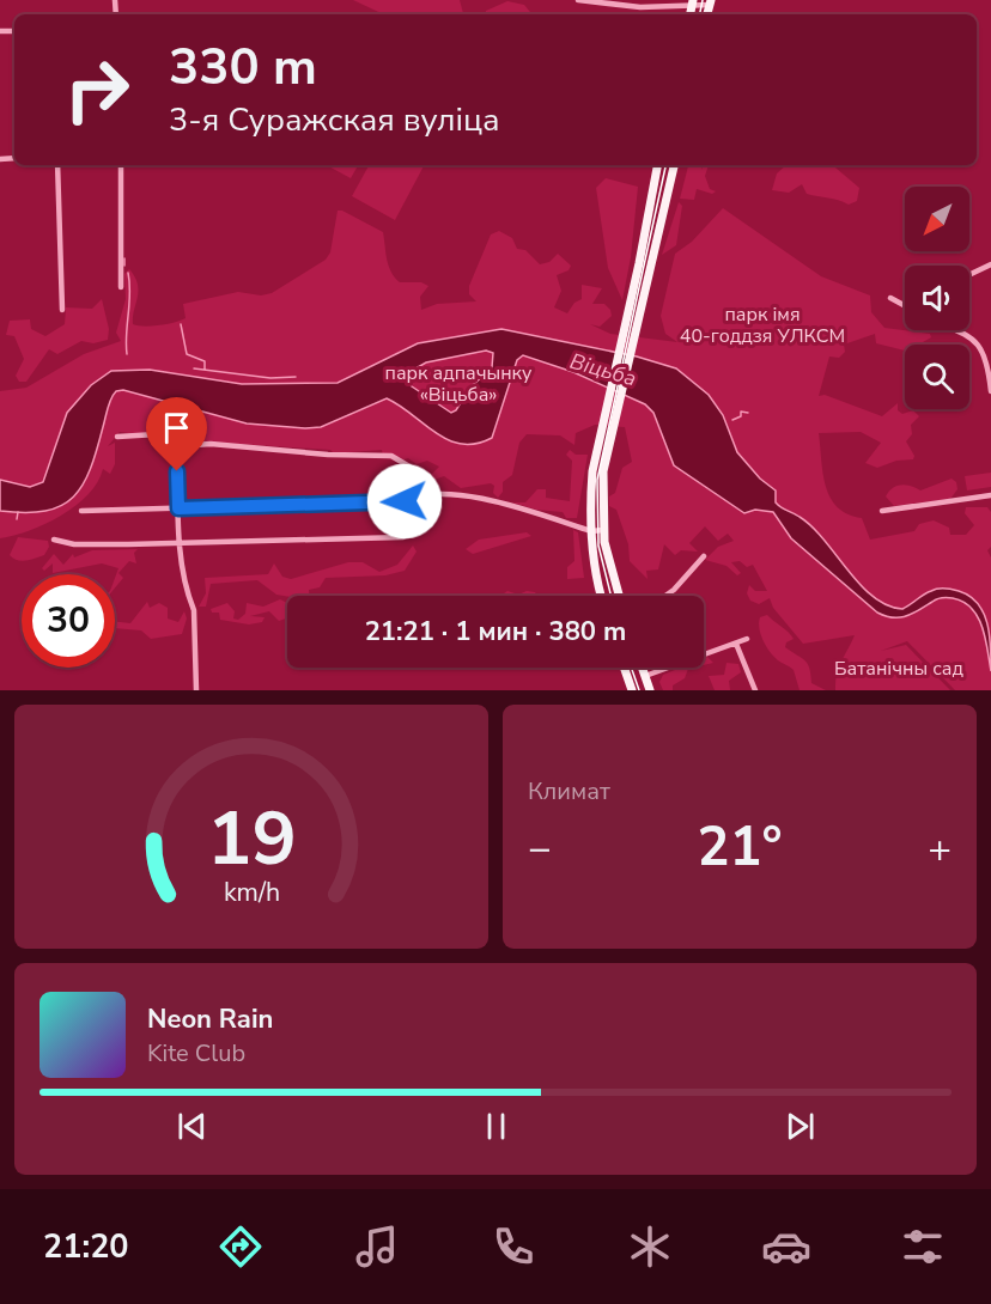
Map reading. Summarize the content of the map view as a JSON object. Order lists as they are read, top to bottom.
{
  "water": ["Віцьба"],
  "parks": ["парк імя 40-годдзя УЛКСМ", "парк адпачынку «Віцьба»", "Батанічны сад"],
  "north": "bottom left",
  "page": {
    "turn": ["330 m", "3-я Суражская вуліца"],
    "limit": "30",
    "trip": "21:21 · 1 мин · 380 m",
    "tile": "Климат",
    "heat": ["−", "21°", "+"],
    "song": ["Neon Rain", "Kite Club"],
    "tabs": "21:20",
    "gauge": ["19", "km/h"]
  }
}
